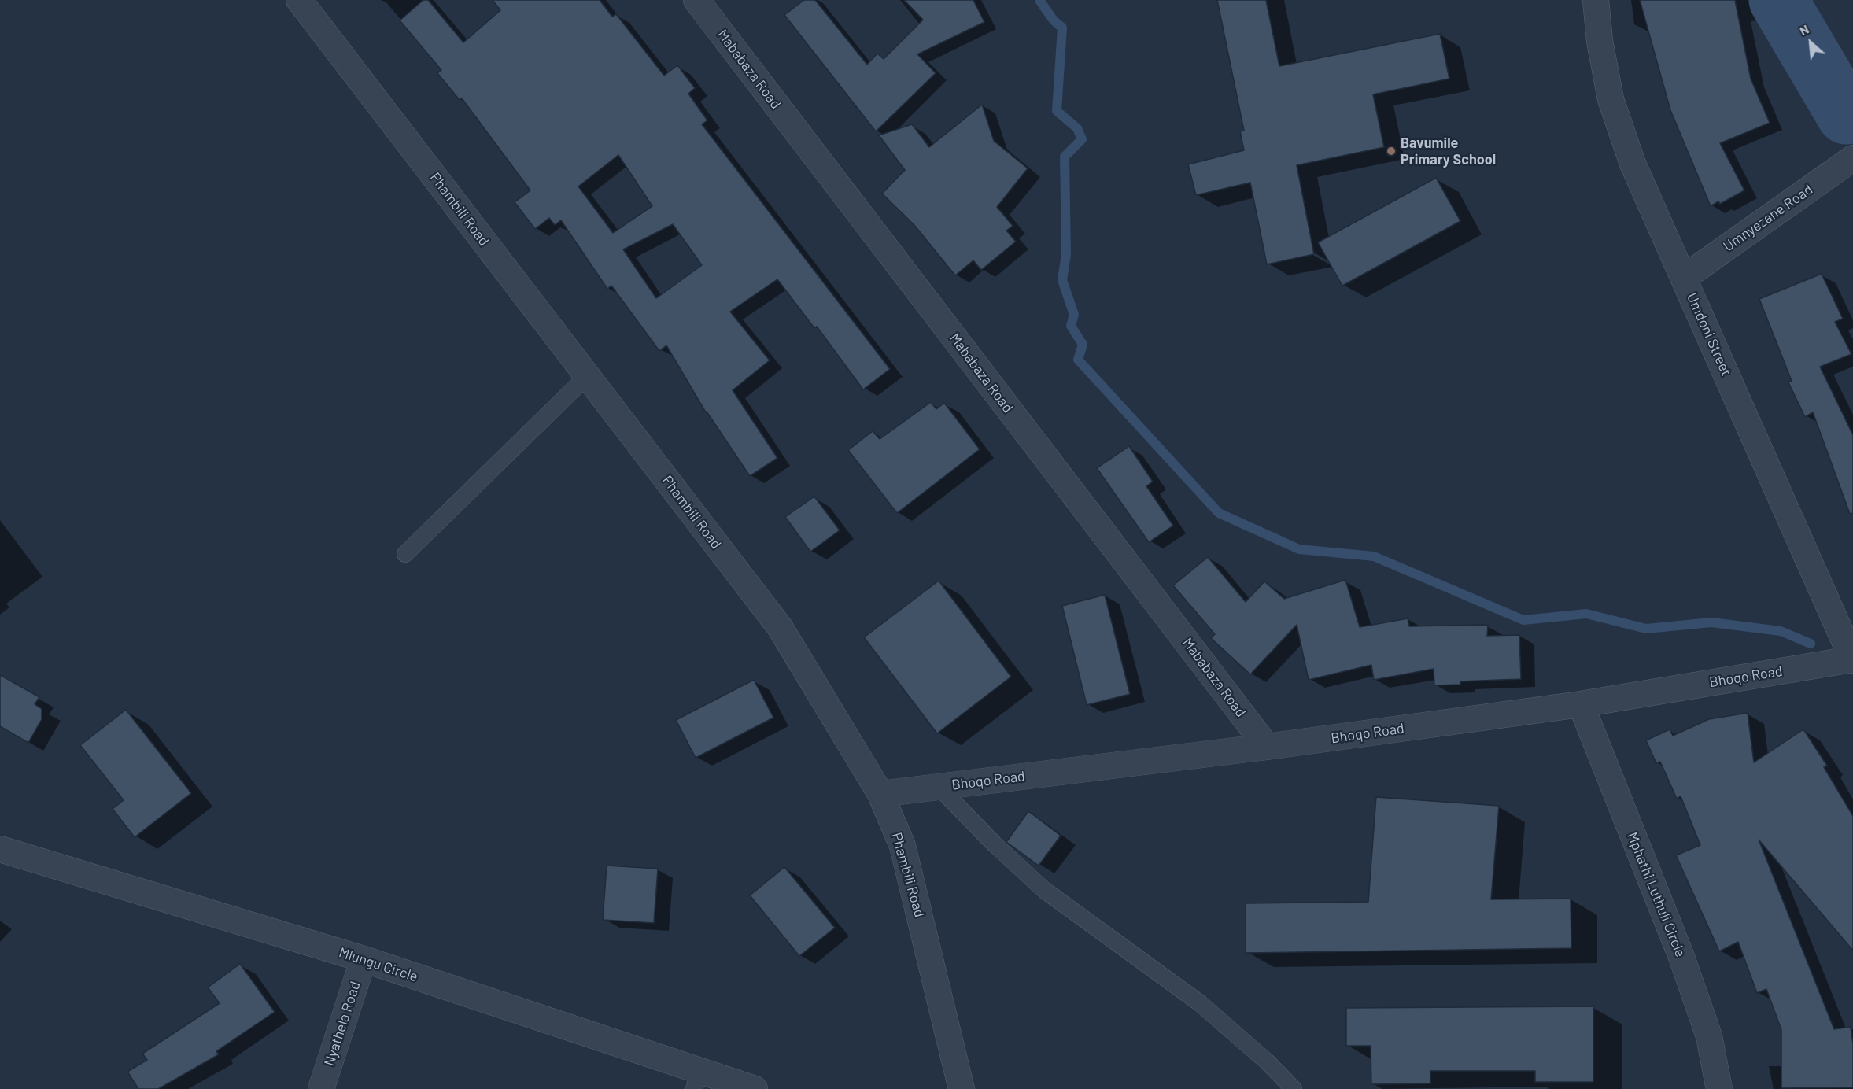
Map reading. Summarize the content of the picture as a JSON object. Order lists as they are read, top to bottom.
{
  "streets": {
    "street": [
      "Mababaza Road",
      "Phambili Road",
      "Umnyezane Road",
      "Umdoni Street",
      "Bhoqo Road",
      "Mphathi Luthuli Circle",
      "Mlungu Circle",
      "Nyathela Road"
    ]
  },
  "crossings": [
    ["Mababaza Road", "Bhoqo Road"],
    ["Phambili Road", "Bhoqo Road"],
    ["Umnyezane Road", "Umdoni Street"],
    ["Umdoni Street", "Bhoqo Road"],
    ["Bhoqo Road", "Mphathi Luthuli Circle"],
    ["Mlungu Circle", "Nyathela Road"]
  ],
  "places": ["Bavumile Primary School"],
  "north": "top left"
}
